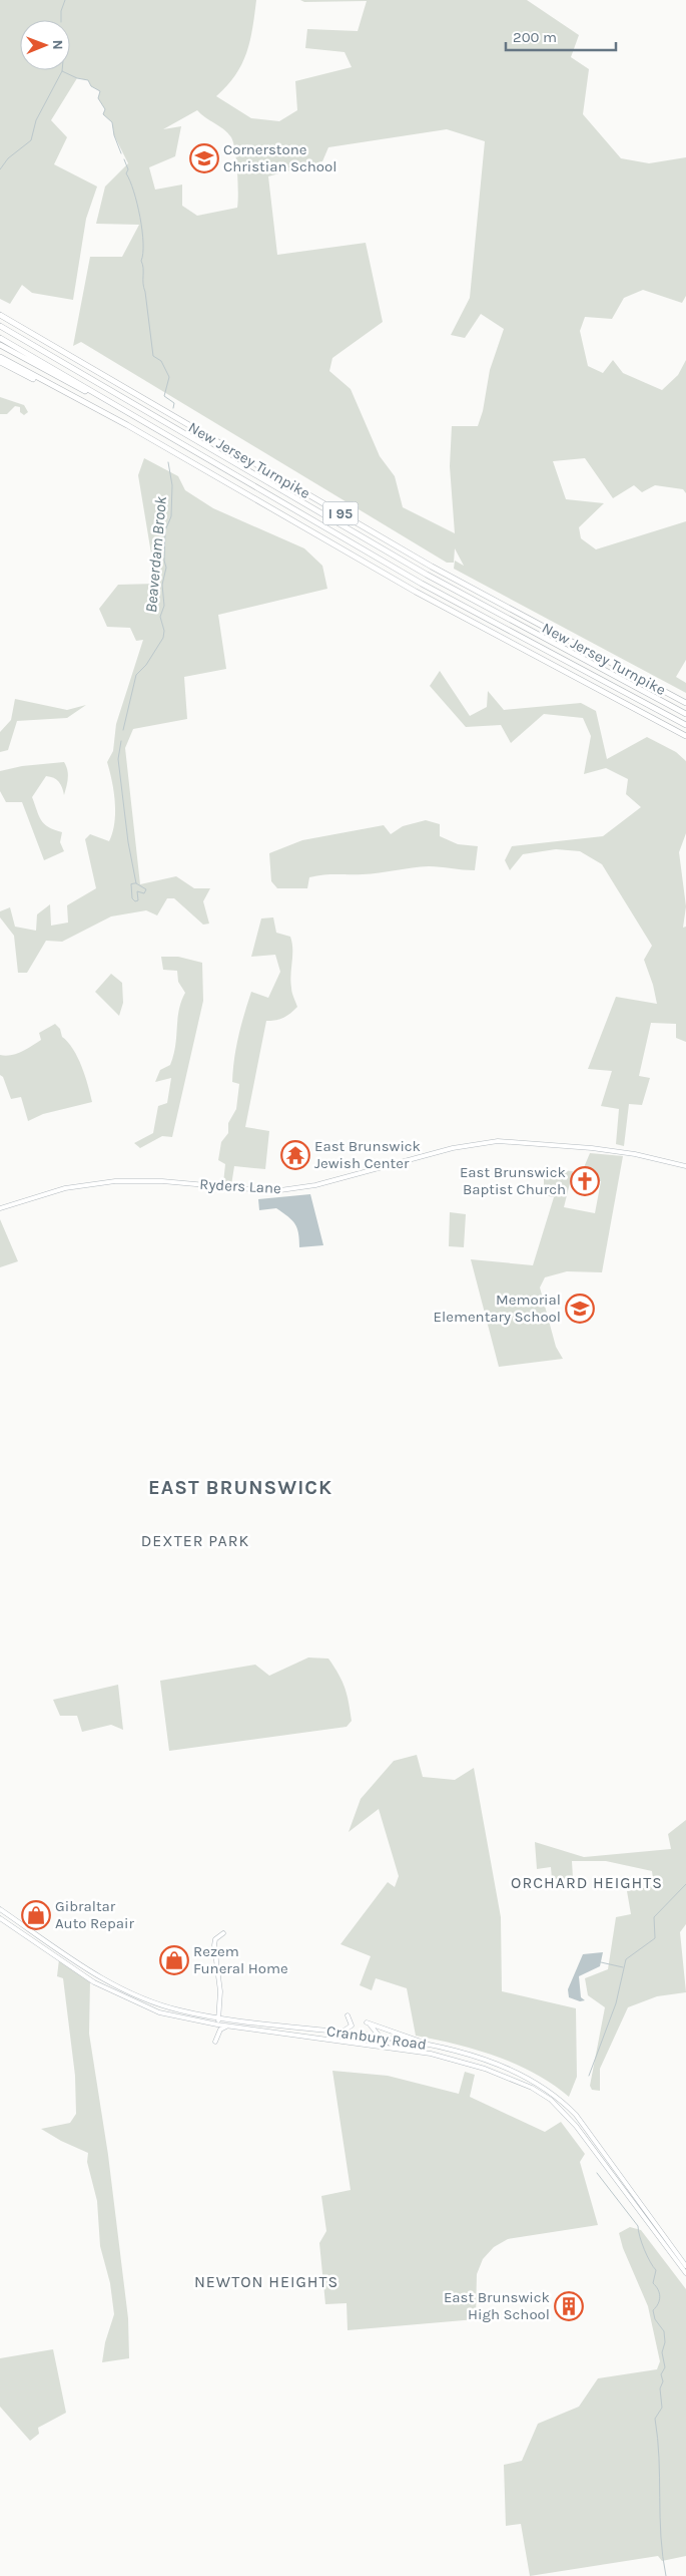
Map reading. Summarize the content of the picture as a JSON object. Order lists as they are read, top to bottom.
{
  "streets": {
    "highway": ["New Jersey Turnpike", "I 95"],
    "main road": ["Ryders Lane", "Cranbury Road"]
  },
  "districts": [
    "EAST BRUNSWICK",
    "DEXTER PARK",
    "ORCHARD HEIGHTS",
    "NEWTON HEIGHTS"
  ],
  "water": ["Beaverdam Brook"],
  "places": {
    "school or university": ["Cornerstone Christian School", "Memorial Elementary School"],
    "temple": ["East Brunswick Jewish Center"],
    "church": ["East Brunswick Baptist Church"],
    "shop": ["Gibraltar Auto Repair", "Rezem Funeral Home"],
    "building": ["East Brunswick High School"]
  },
  "scale_bar": "200 m",
  "north": "right"
}
